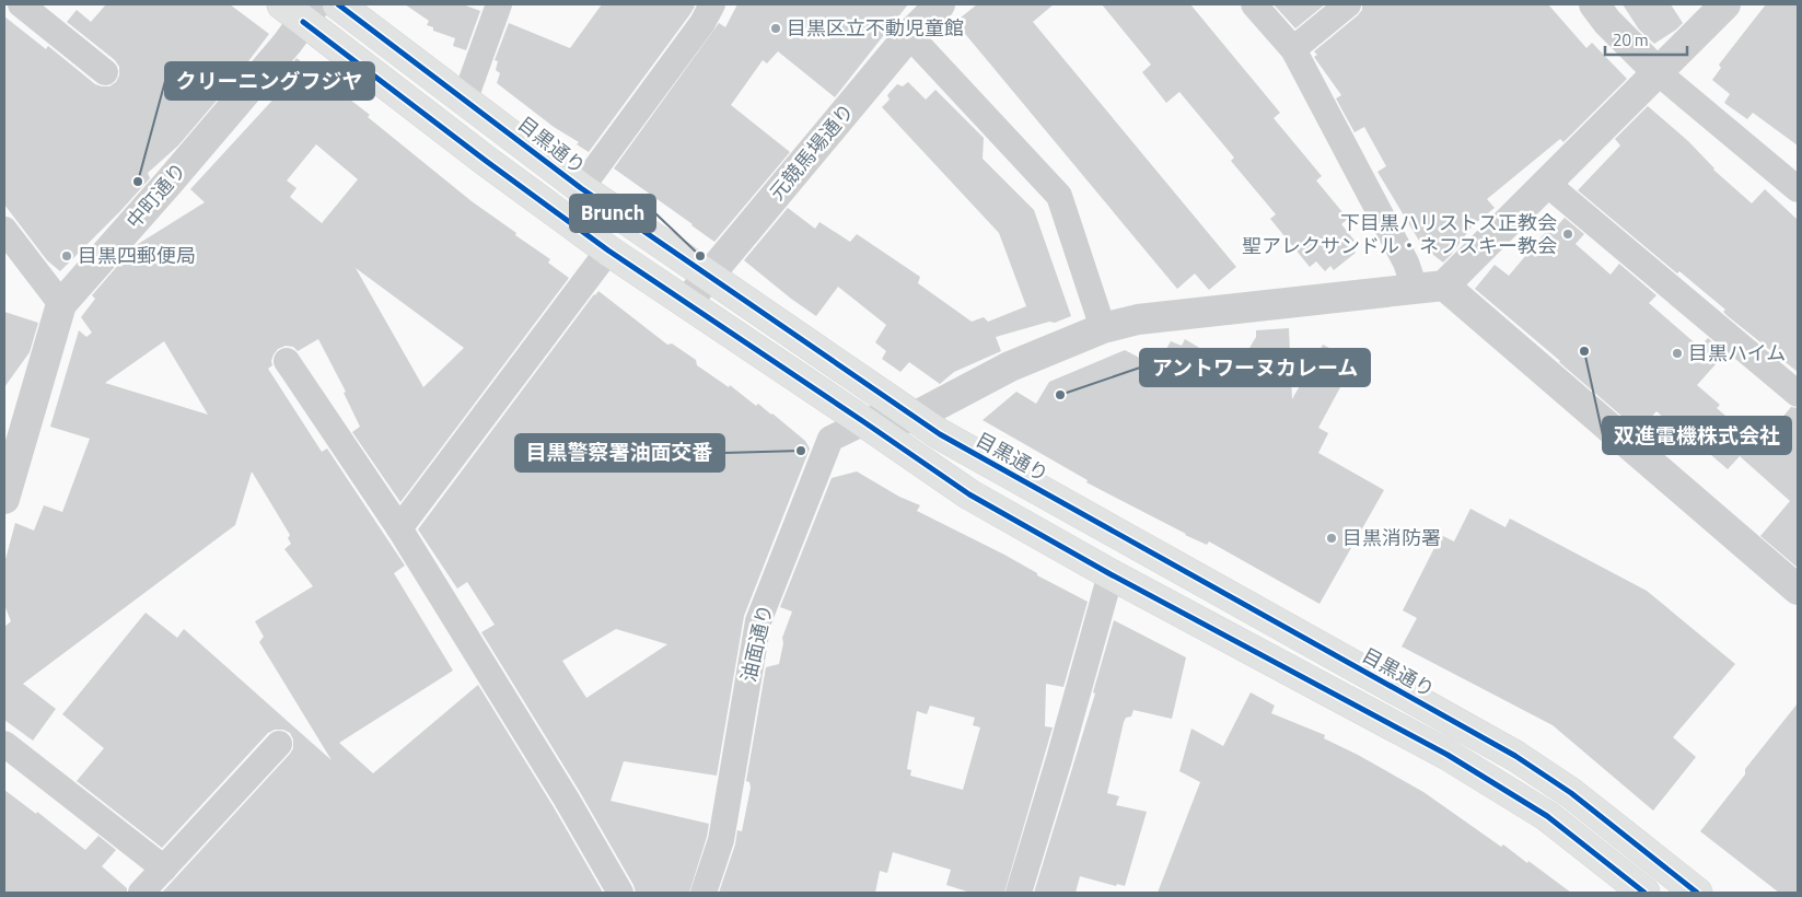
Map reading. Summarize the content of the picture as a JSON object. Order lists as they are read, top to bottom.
{
  "streets": {
    "main road": ["目黒通り"],
    "street": ["元競馬場通り", "中町通り", "油面通り"]
  },
  "crossings": [
    ["目黒通り", "元競馬場通り"],
    ["目黒通り", "中町通り"]
  ],
  "places": [
    "目黒区立不動児童館",
    "クリーニングフジヤ",
    "下目黒ハリストス正教会 聖アレクサンドル・ネフスキー教会",
    "目黒四郵便局",
    "Brunch",
    "双進電機株式会社",
    "目黒ハイム",
    "アントワーヌカレーム",
    "目黒警察署油面交番",
    "目黒消防署"
  ],
  "scale_bar": "20 m"
}
